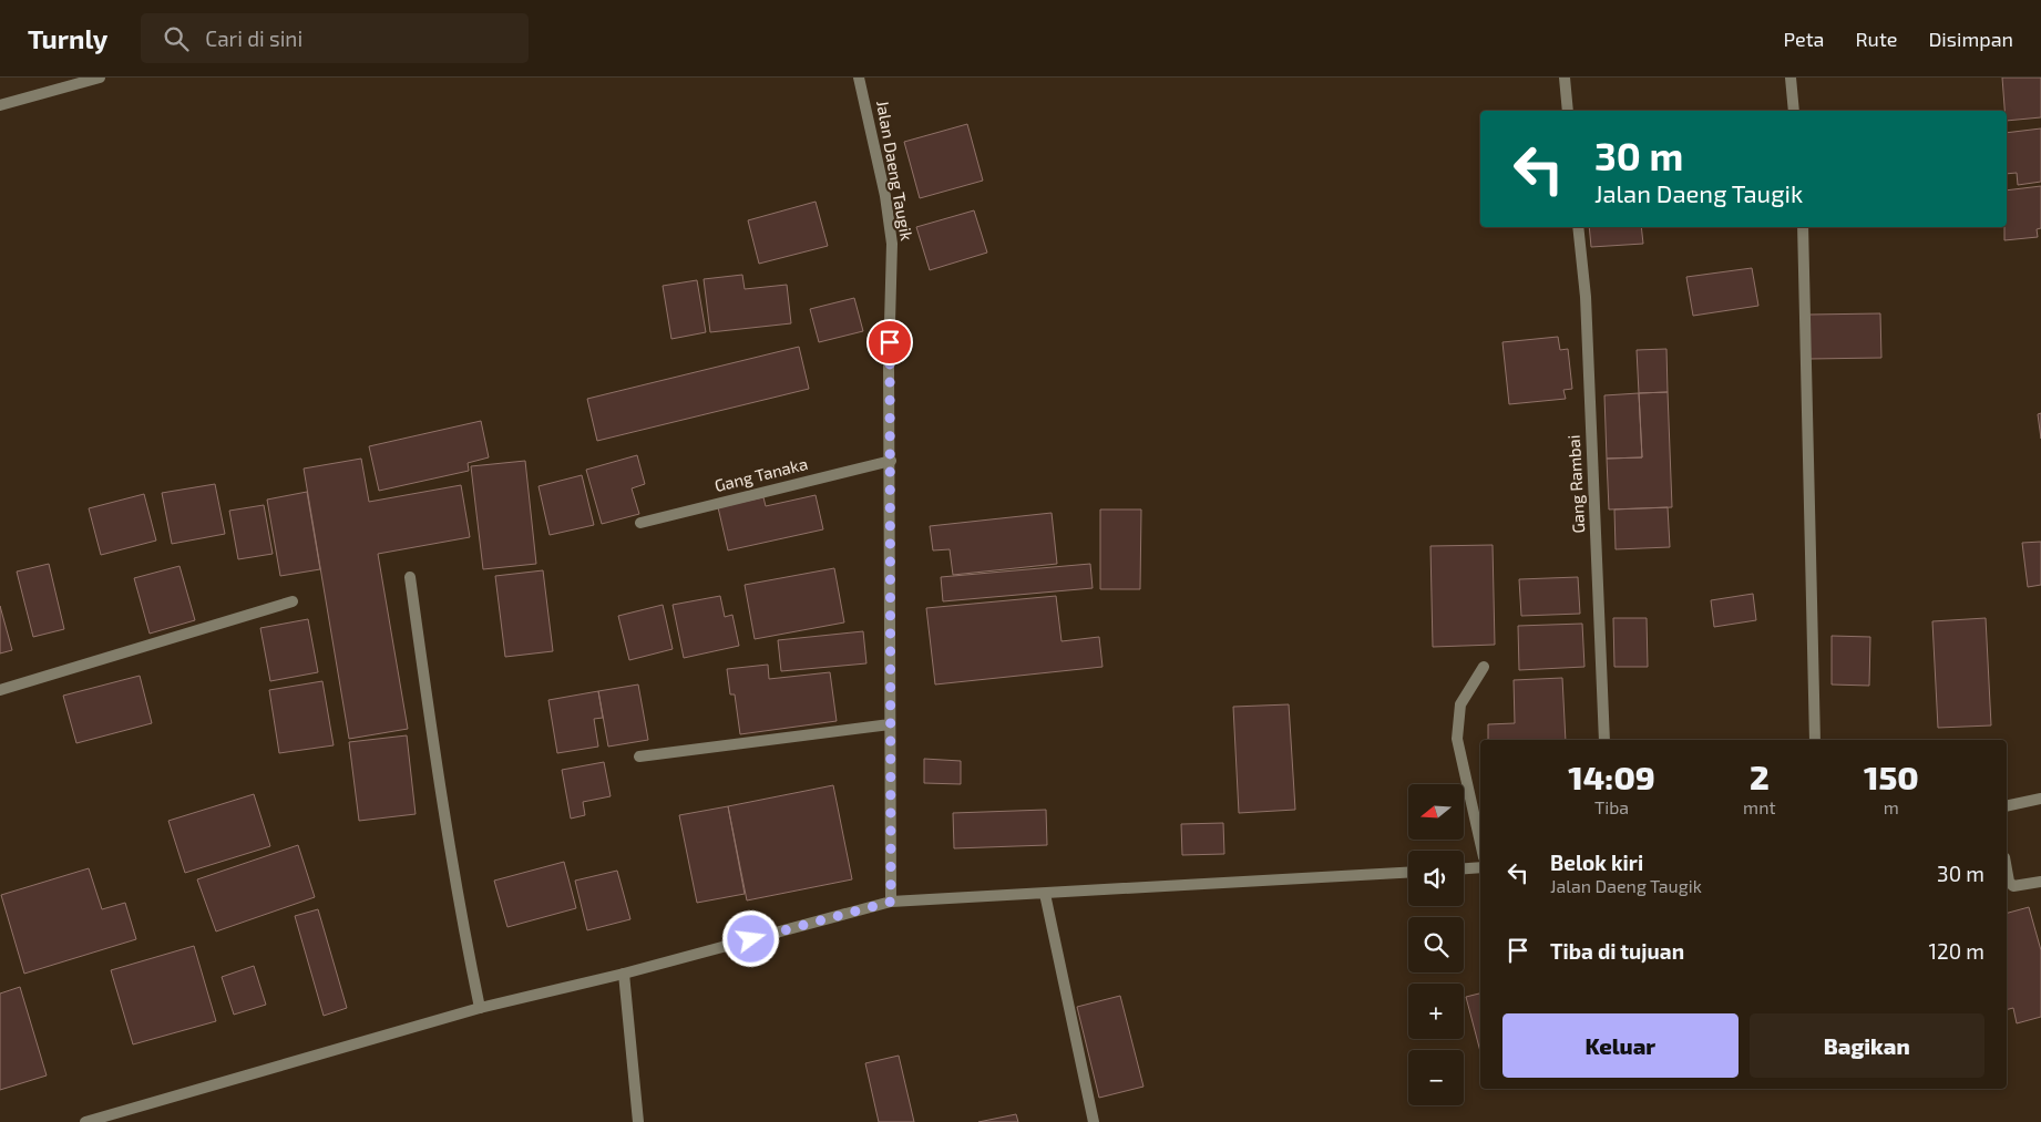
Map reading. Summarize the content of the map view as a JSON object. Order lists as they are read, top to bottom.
{
  "streets": {
    "street": ["Jalan Daeng Taugik", "Gang Tanaka", "Gang Rambai"]
  },
  "crossings": [
    ["Jalan Daeng Taugik", "Gang Tanaka"]
  ],
  "north": "left",
  "page": {
    "header": "Turnly",
    "search": "Cari di sini",
    "nav": ["Peta", "Rute", "Disimpan"],
    "turn": ["30 m", "Jalan Daeng Taugik"],
    "eta": [
      "14:09",
      "Tiba",
      "2",
      "mnt",
      "150",
      "m"
    ],
    "map_buttons": ["+", "−"],
    "list": [
      {
        "name": "Belok kiri",
        "note": "Jalan Daeng Taugik",
        "value": "30 m"
      },
      {
        "name": "Tiba di tujuan",
        "value": "120 m"
      }
    ],
    "buttons": ["Keluar", "Bagikan"]
  }
}
